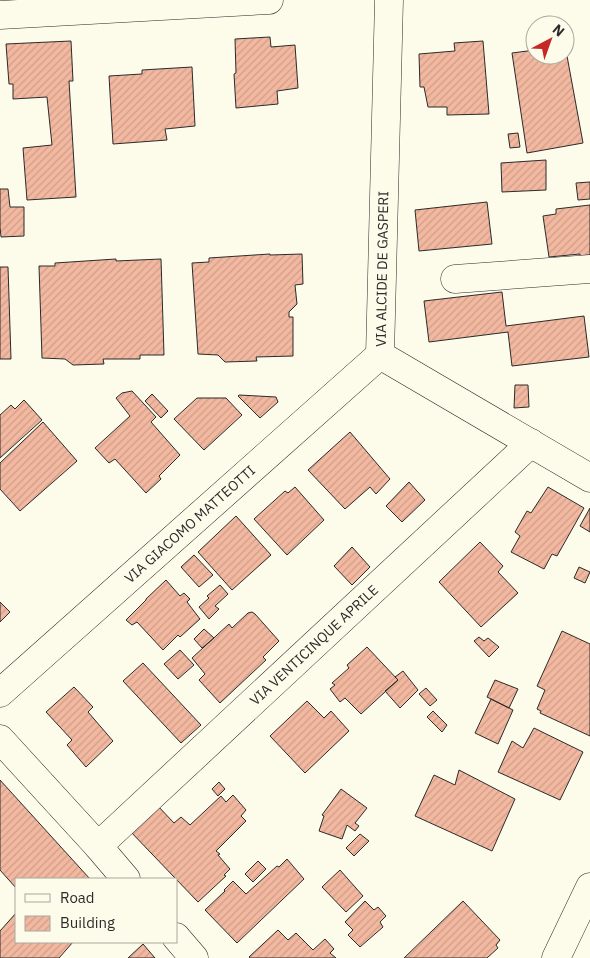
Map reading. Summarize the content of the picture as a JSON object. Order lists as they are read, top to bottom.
{
  "streets": {
    "street": ["VIA ALCIDE DE GASPERI", "VIA GIACOMO MATTEOTTI", "VIA VENTICINQUE APRILE"]
  },
  "crossings": [
    ["VIA ALCIDE DE GASPERI", "VIA GIACOMO MATTEOTTI"],
    ["VIA ALCIDE DE GASPERI", "VIA VENTICINQUE APRILE"]
  ],
  "legend": ["Road", "Building"],
  "north": "top right"
}
